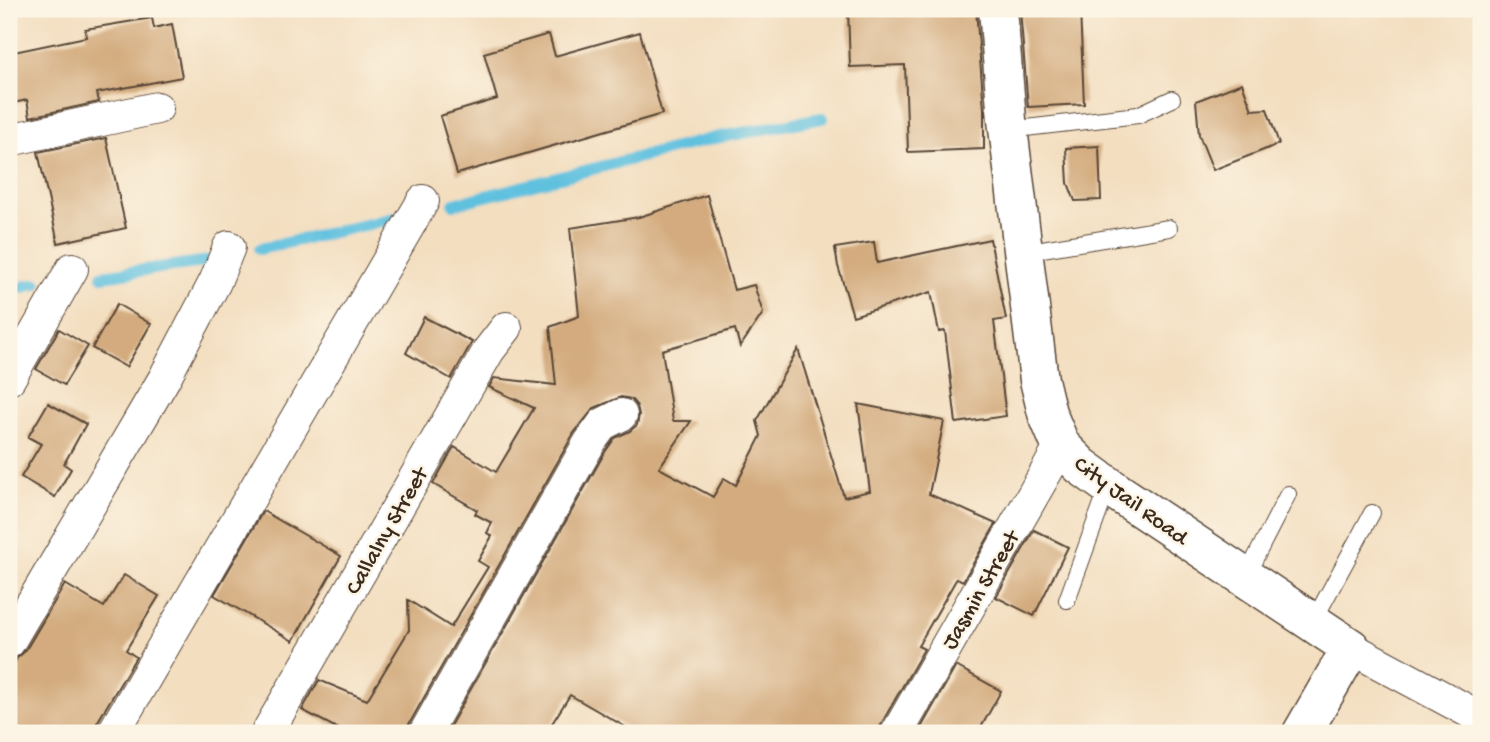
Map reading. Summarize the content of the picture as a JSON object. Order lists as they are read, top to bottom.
{
  "streets": {
    "street": ["City Jail Road", "Callalny Street", "Jasmin Street"]
  },
  "crossings": [
    ["City Jail Road", "Jasmin Street"]
  ]
}
